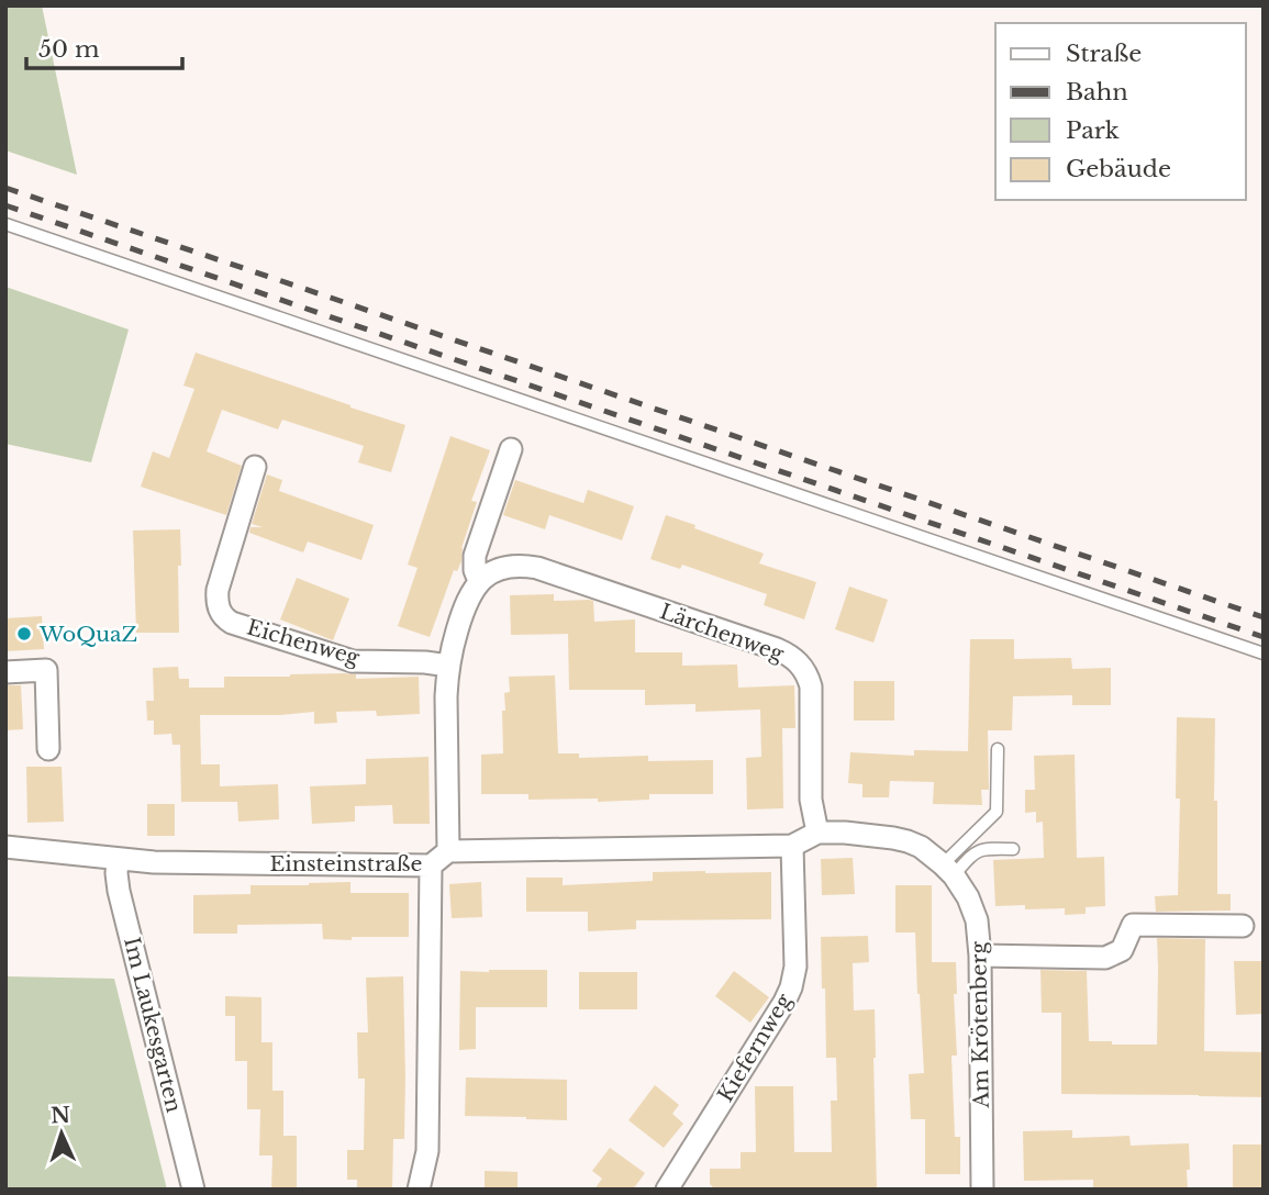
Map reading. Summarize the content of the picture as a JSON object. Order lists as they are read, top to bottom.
{
  "streets": {
    "street": [
      "Lärchenweg",
      "Eichenweg",
      "Einsteinstraße",
      "Im Laukesgarten",
      "Am Krötenberg",
      "Kiefernweg"
    ]
  },
  "crossings": [
    ["Lärchenweg", "Einsteinstraße"],
    ["Lärchenweg", "Am Krötenberg"],
    ["Einsteinstraße", "Im Laukesgarten"],
    ["Einsteinstraße", "Am Krötenberg"],
    ["Einsteinstraße", "Kiefernweg"]
  ],
  "places": ["WoQuaZ"],
  "legend": [
    "Straße",
    "Bahn",
    "Park",
    "Gebäude"
  ],
  "scale_bar": "50 m",
  "north": "top"
}
